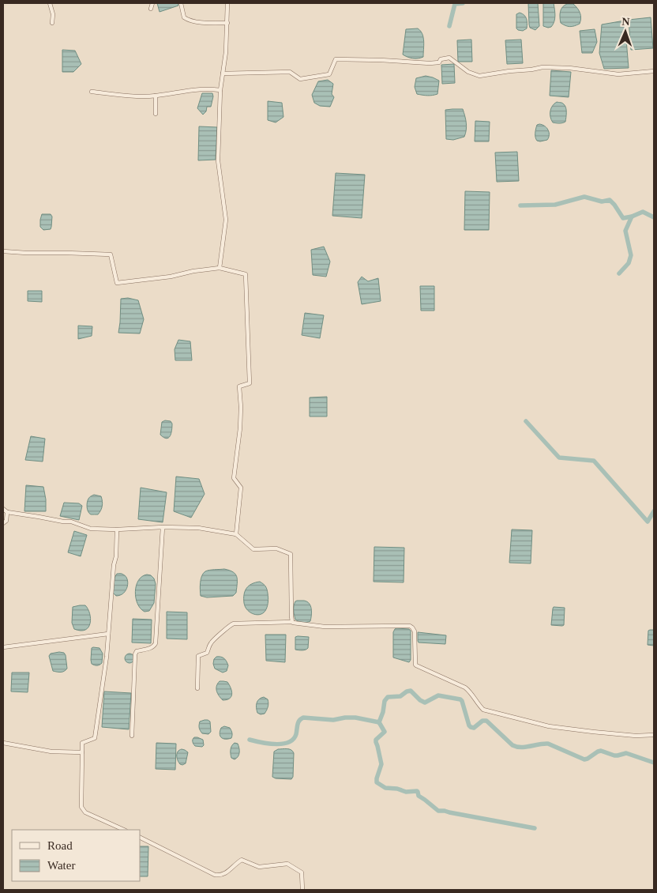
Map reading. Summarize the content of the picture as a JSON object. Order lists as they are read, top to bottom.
{
  "legend": ["Road", "Water"],
  "north": "top"
}
